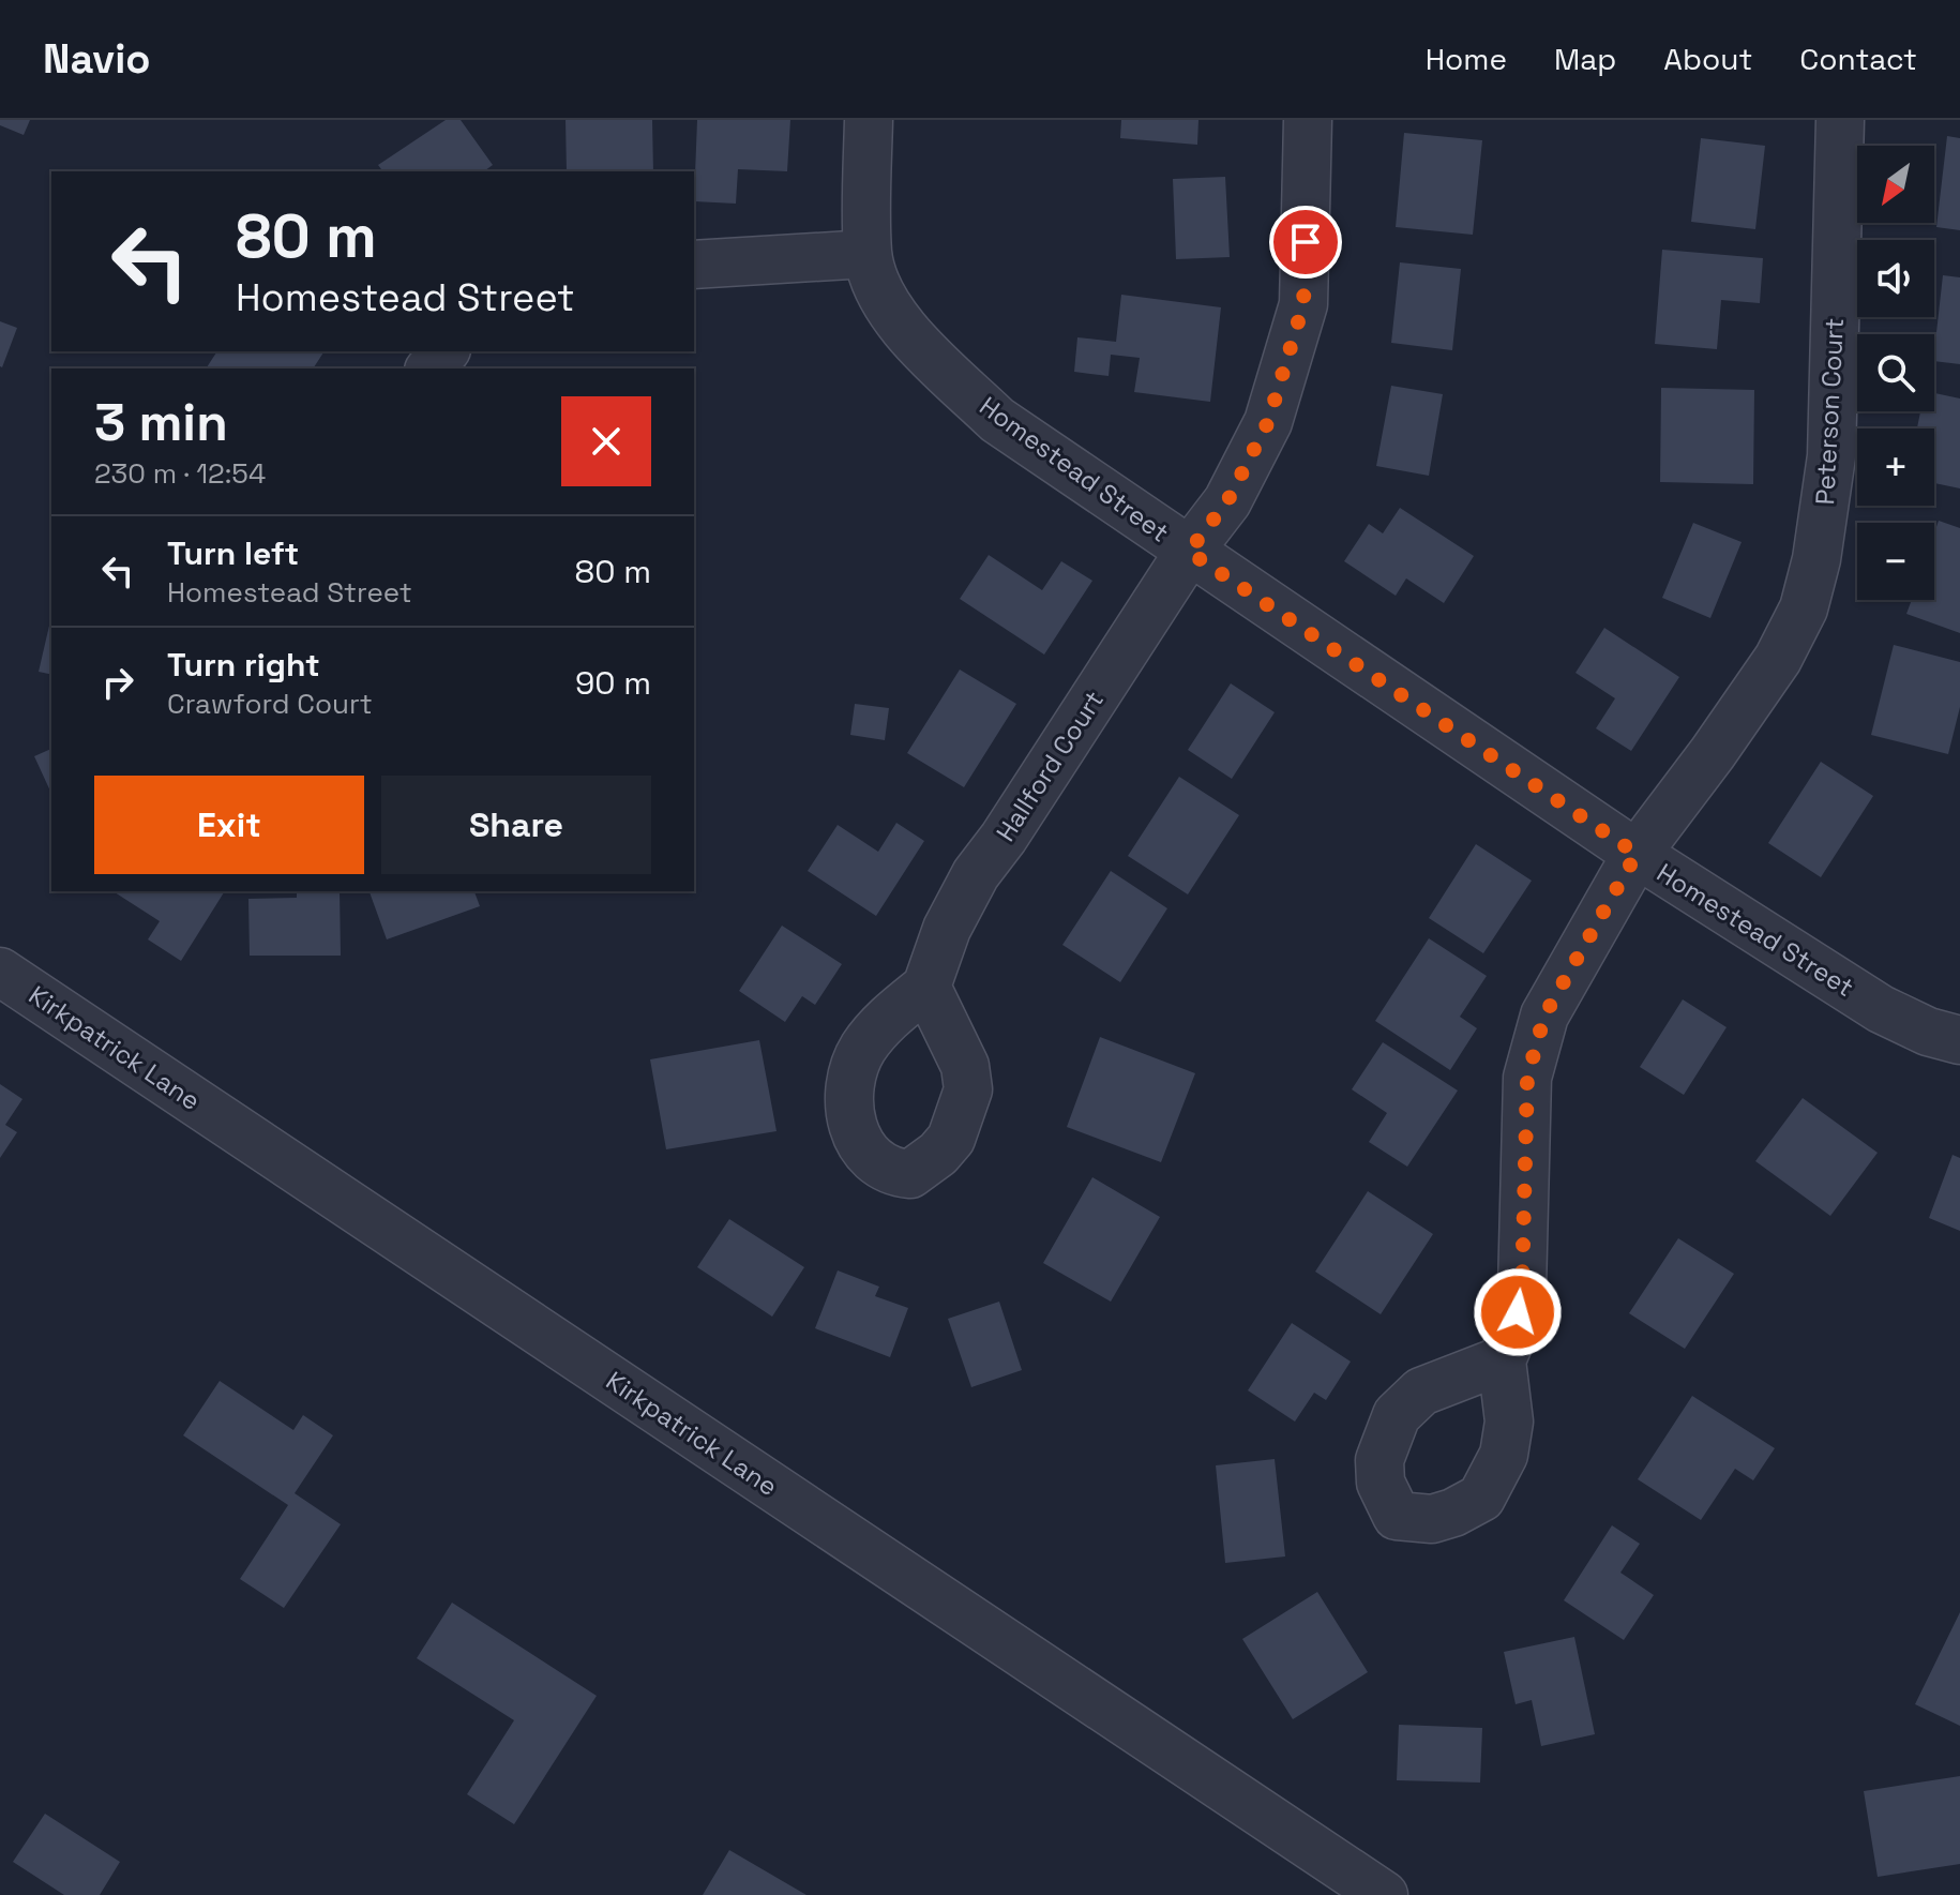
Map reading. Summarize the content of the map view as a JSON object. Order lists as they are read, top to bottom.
{
  "streets": {
    "street": [
      "Peterson Court",
      "Homestead Street",
      "Hallford Court",
      "Kirkpatrick Lane"
    ]
  },
  "crossings": [
    ["Peterson Court", "Homestead Street"],
    ["Homestead Street", "Hallford Court"]
  ],
  "north": "bottom left",
  "page": {
    "header": "Navio",
    "nav": [
      "Home",
      "Map",
      "About",
      "Contact"
    ],
    "map_buttons": ["+", "−"],
    "turn": ["80 m", "Homestead Street"],
    "heading": ["3 min", "230 m · 12:54"],
    "list": [
      {
        "name": "Turn left",
        "note": "Homestead Street",
        "value": "80 m"
      },
      {
        "name": "Turn right",
        "note": "Crawford Court",
        "value": "90 m"
      }
    ],
    "buttons": ["Exit", "Share"]
  }
}
